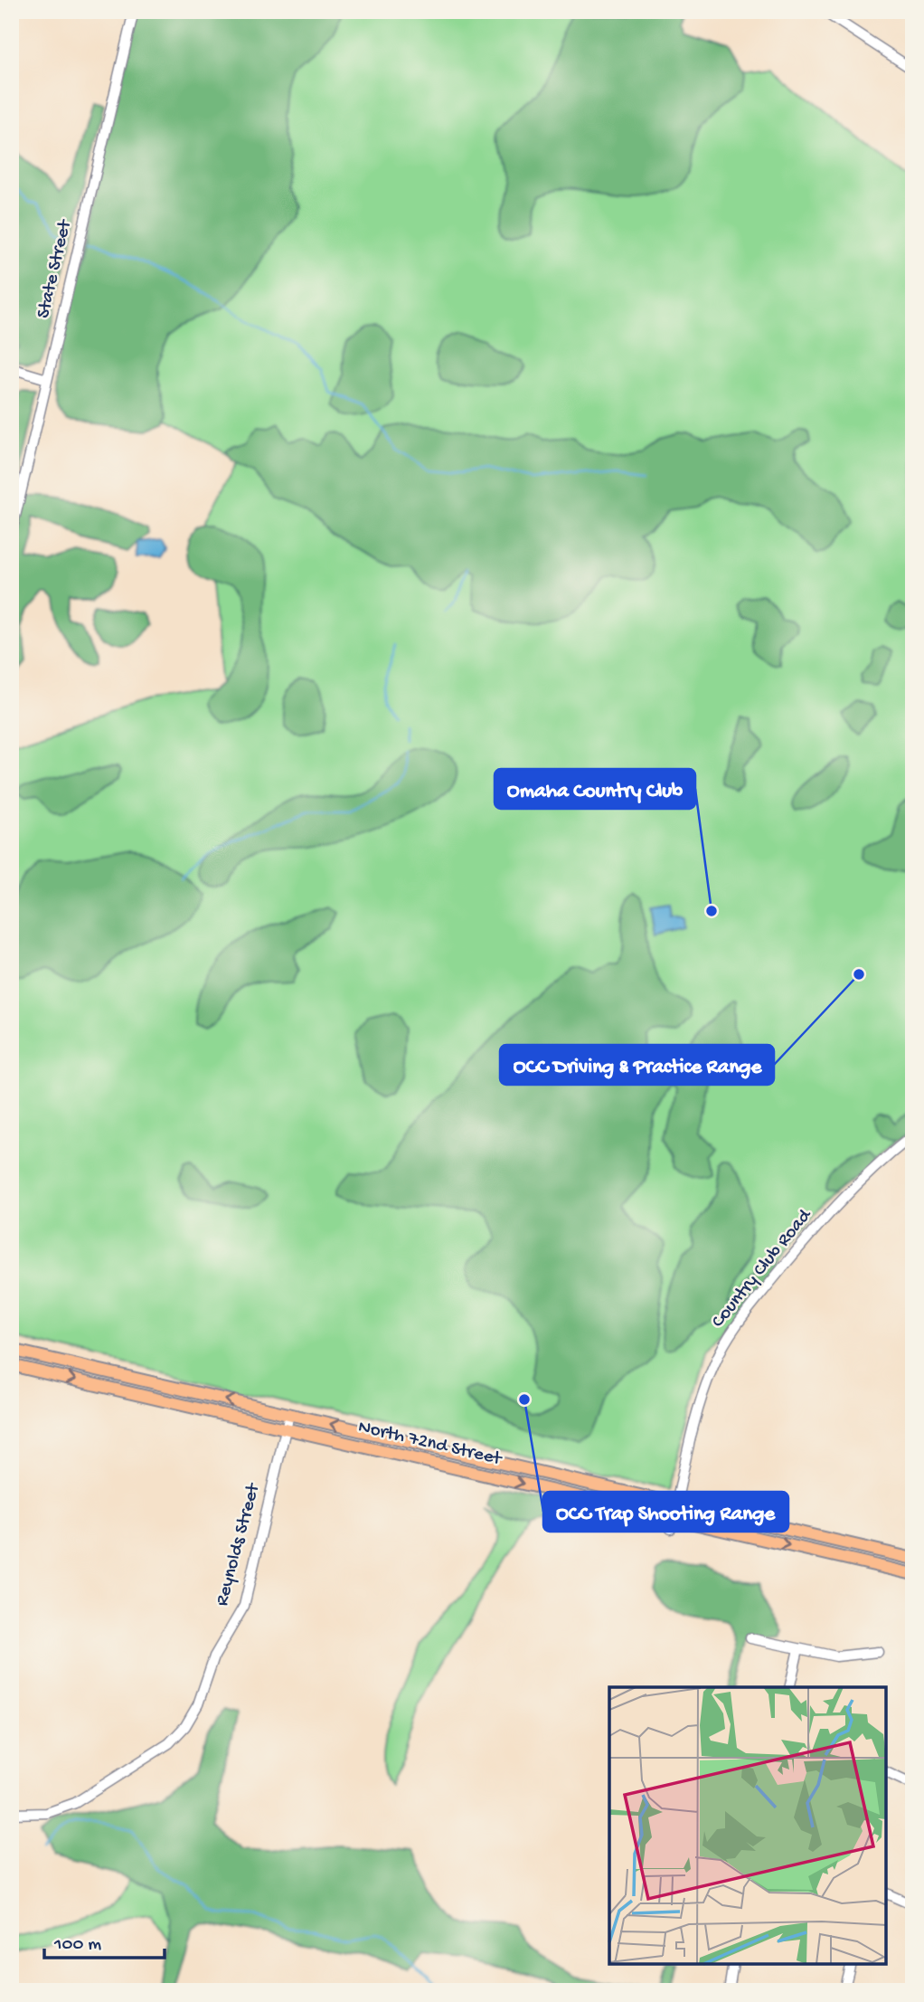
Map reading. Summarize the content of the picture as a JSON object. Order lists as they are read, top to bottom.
{
  "streets": {
    "main road": ["North 72nd Street"],
    "street": ["State Street", "Country Club Road", "Reynolds Street"]
  },
  "crossings": [
    ["Country Club Road", "North 72nd Street"],
    ["North 72nd Street", "Reynolds Street"]
  ],
  "places": ["Omaha Country Club", "OCC Driving & Practice Range", "OCC Trap Shooting Range"],
  "scale_bar": "100 m"
}
